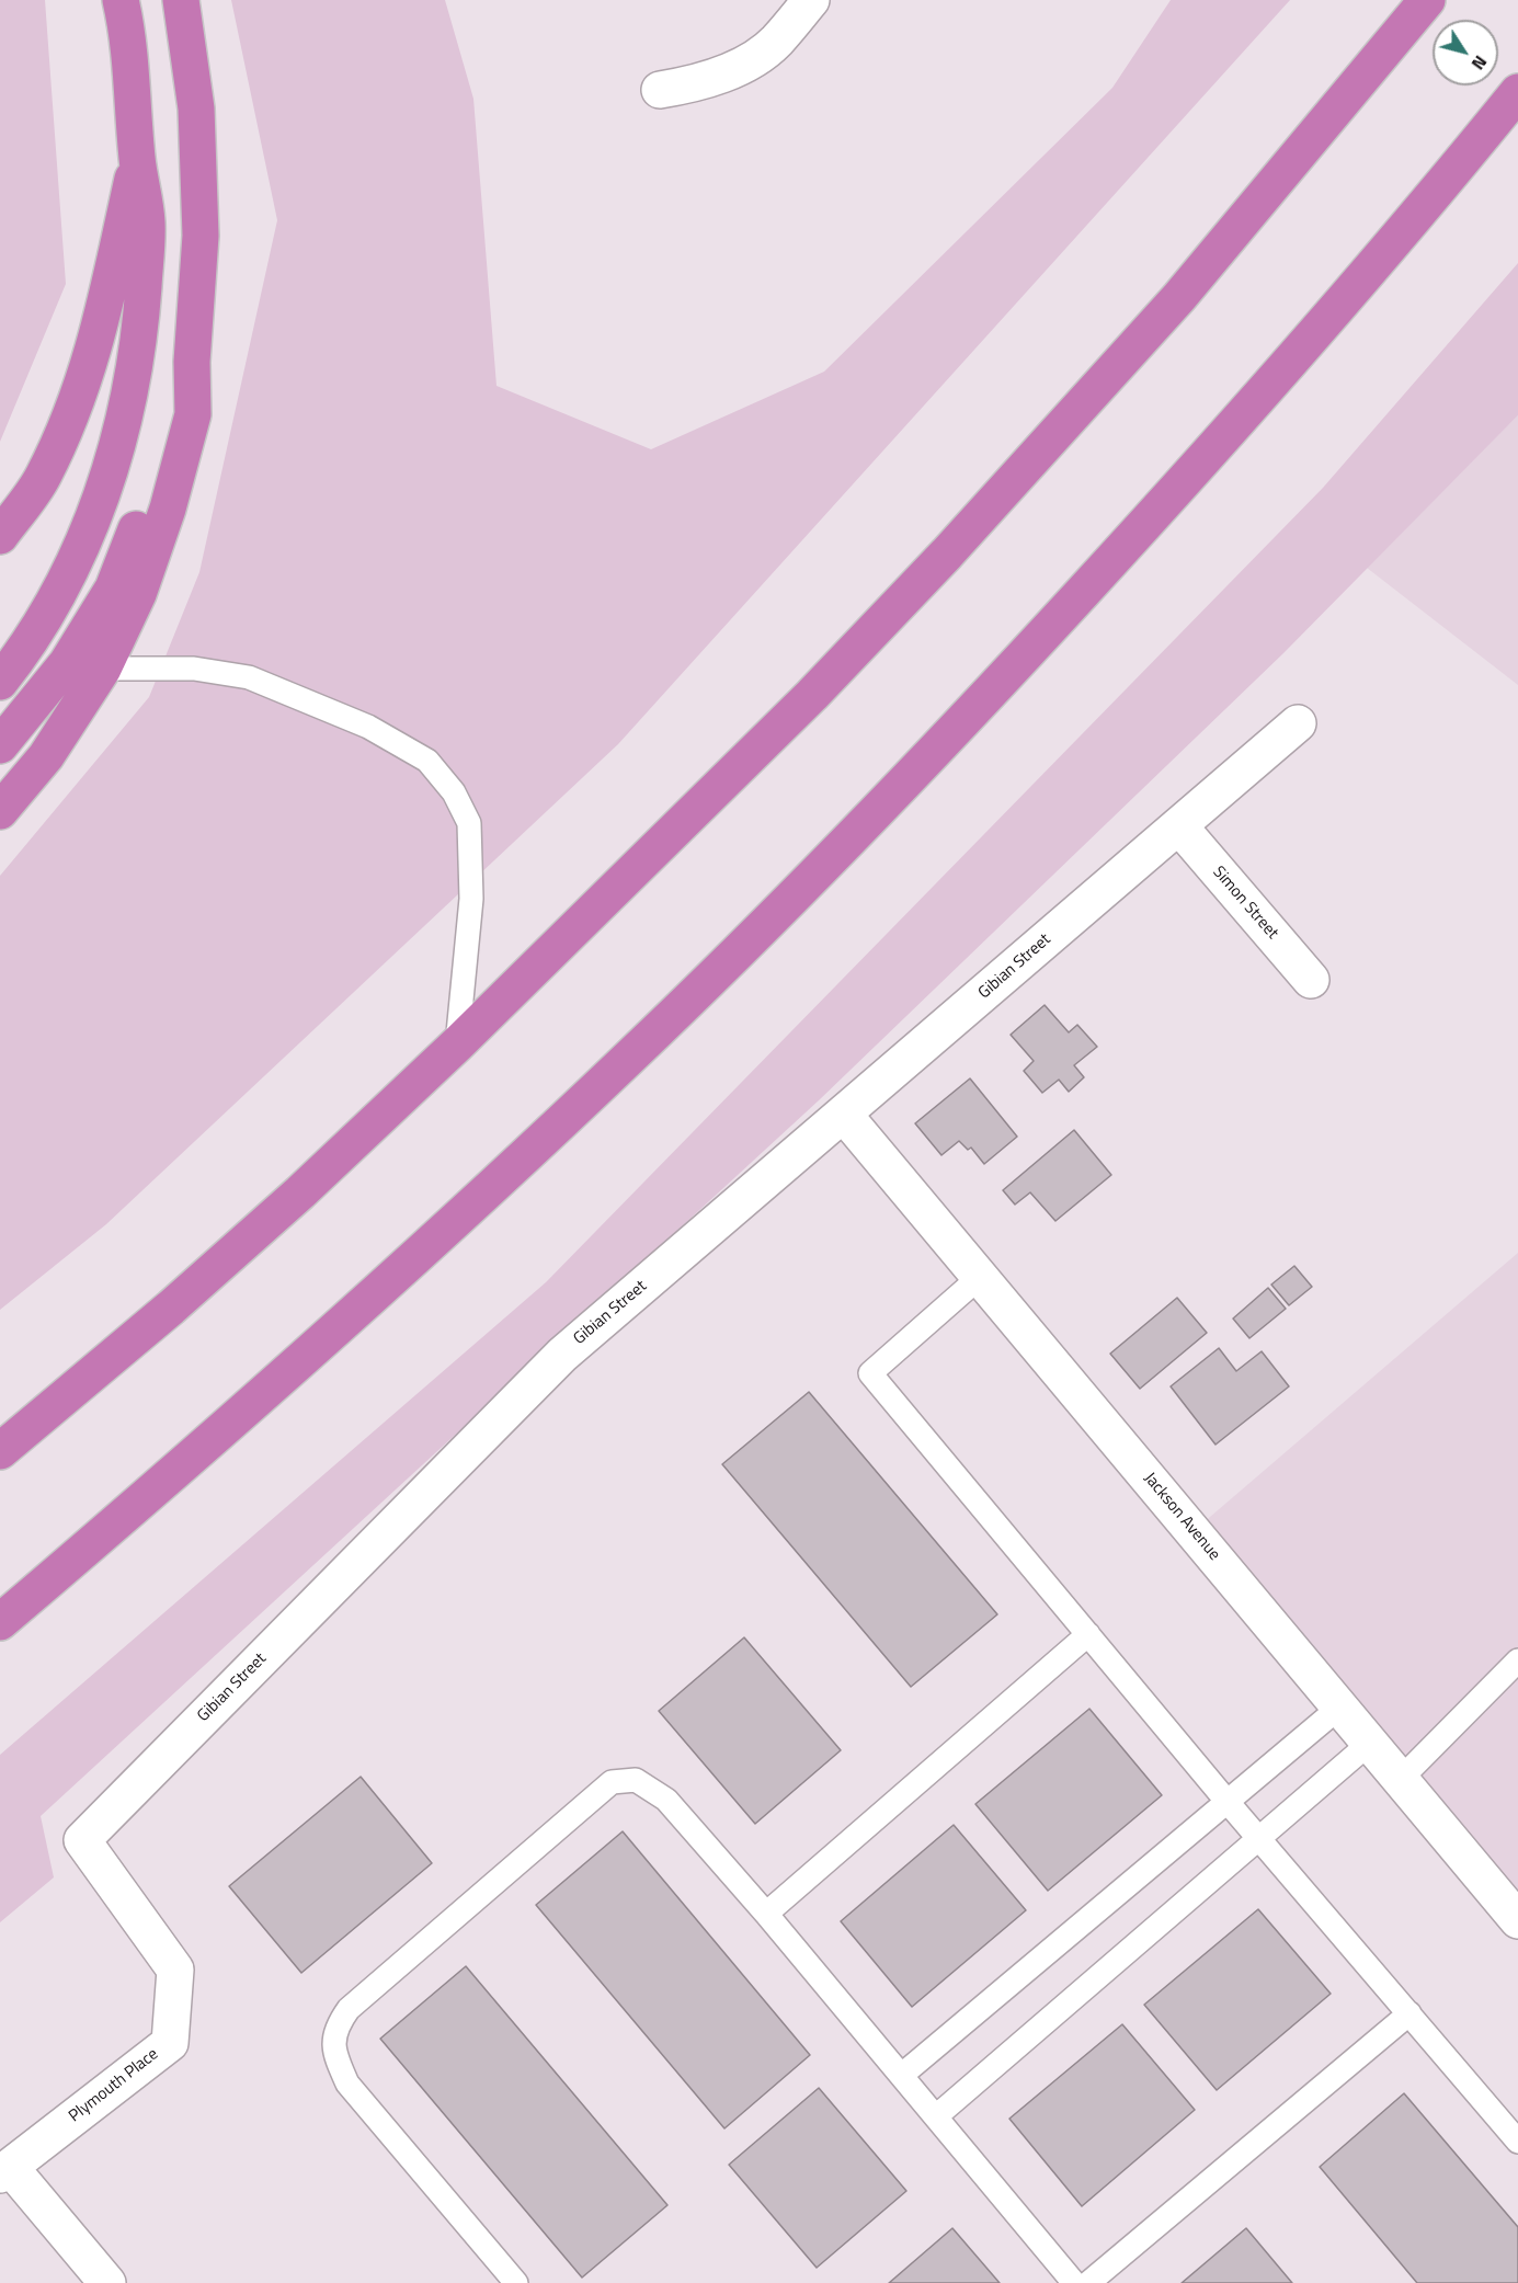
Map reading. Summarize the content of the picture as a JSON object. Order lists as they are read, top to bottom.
{
  "streets": {
    "street": [
      "Simon Street",
      "Gibian Street",
      "Jackson Avenue",
      "Plymouth Place"
    ]
  },
  "crossings": [
    ["Simon Street", "Gibian Street"],
    ["Gibian Street", "Jackson Avenue"],
    ["Gibian Street", "Plymouth Place"]
  ],
  "north": "bottom right"
}
